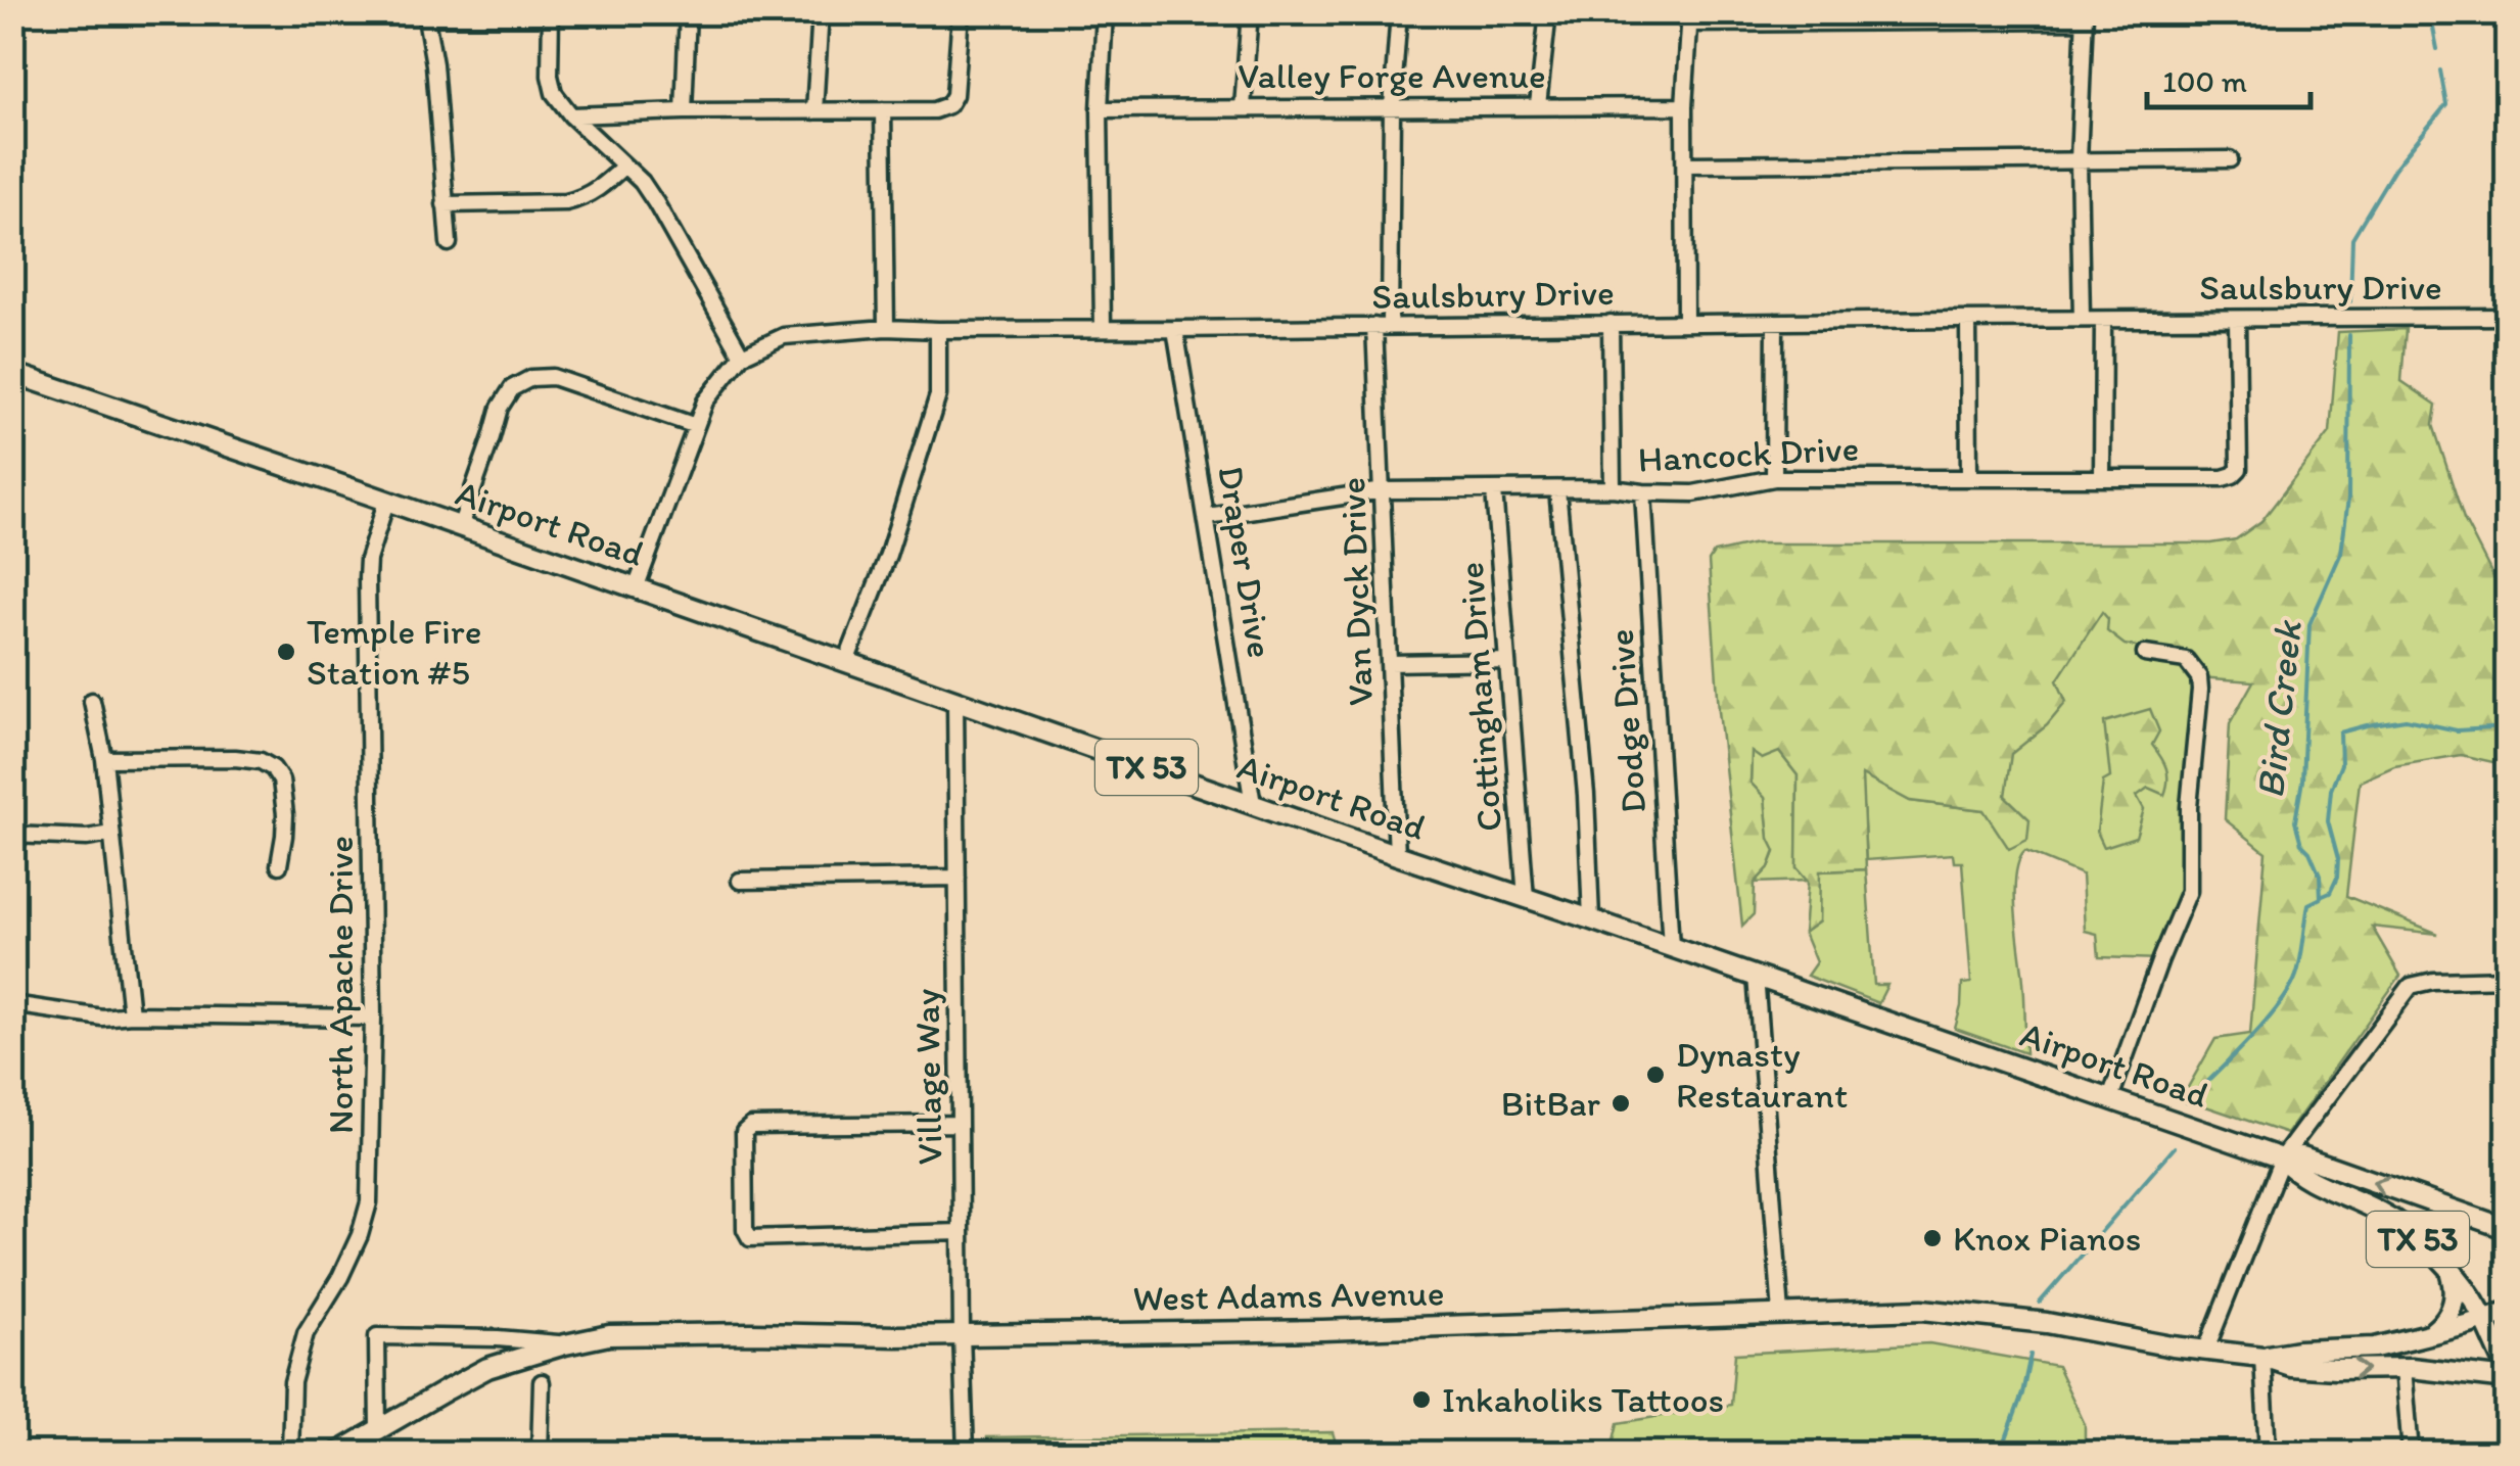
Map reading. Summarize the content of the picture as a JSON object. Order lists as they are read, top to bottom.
{
  "streets": {
    "main road": ["Airport Road", "TX 53", "West Adams Avenue"],
    "street": [
      "Valley Forge Avenue",
      "Saulsbury Drive",
      "Hancock Drive",
      "Draper Drive",
      "Van Dyck Drive",
      "Cottingham Drive",
      "Dodge Drive",
      "North Apache Drive",
      "Village Way"
    ]
  },
  "crossings": [
    ["Valley Forge Avenue", "Van Dyck Drive"],
    ["Saulsbury Drive", "Hancock Drive"],
    ["Saulsbury Drive", "Airport Road"],
    ["Saulsbury Drive", "Draper Drive"],
    ["Saulsbury Drive", "Van Dyck Drive"],
    ["Hancock Drive", "Draper Drive"],
    ["Hancock Drive", "Van Dyck Drive"],
    ["Hancock Drive", "Cottingham Drive"],
    ["Hancock Drive", "Dodge Drive"],
    ["Airport Road", "Draper Drive"],
    ["Airport Road", "Van Dyck Drive"],
    ["Airport Road", "Cottingham Drive"],
    ["Airport Road", "Dodge Drive"],
    ["Airport Road", "North Apache Drive"],
    ["Airport Road", "Village Way"],
    ["Airport Road", "West Adams Avenue"],
    ["Village Way", "West Adams Avenue"]
  ],
  "water": ["Bird Creek"],
  "places": [
    "Temple Fire Station #5",
    "Dynasty Restaurant",
    "BitBar",
    "Knox Pianos",
    "Inkaholiks Tattoos"
  ],
  "scale_bar": "100 m"
}
